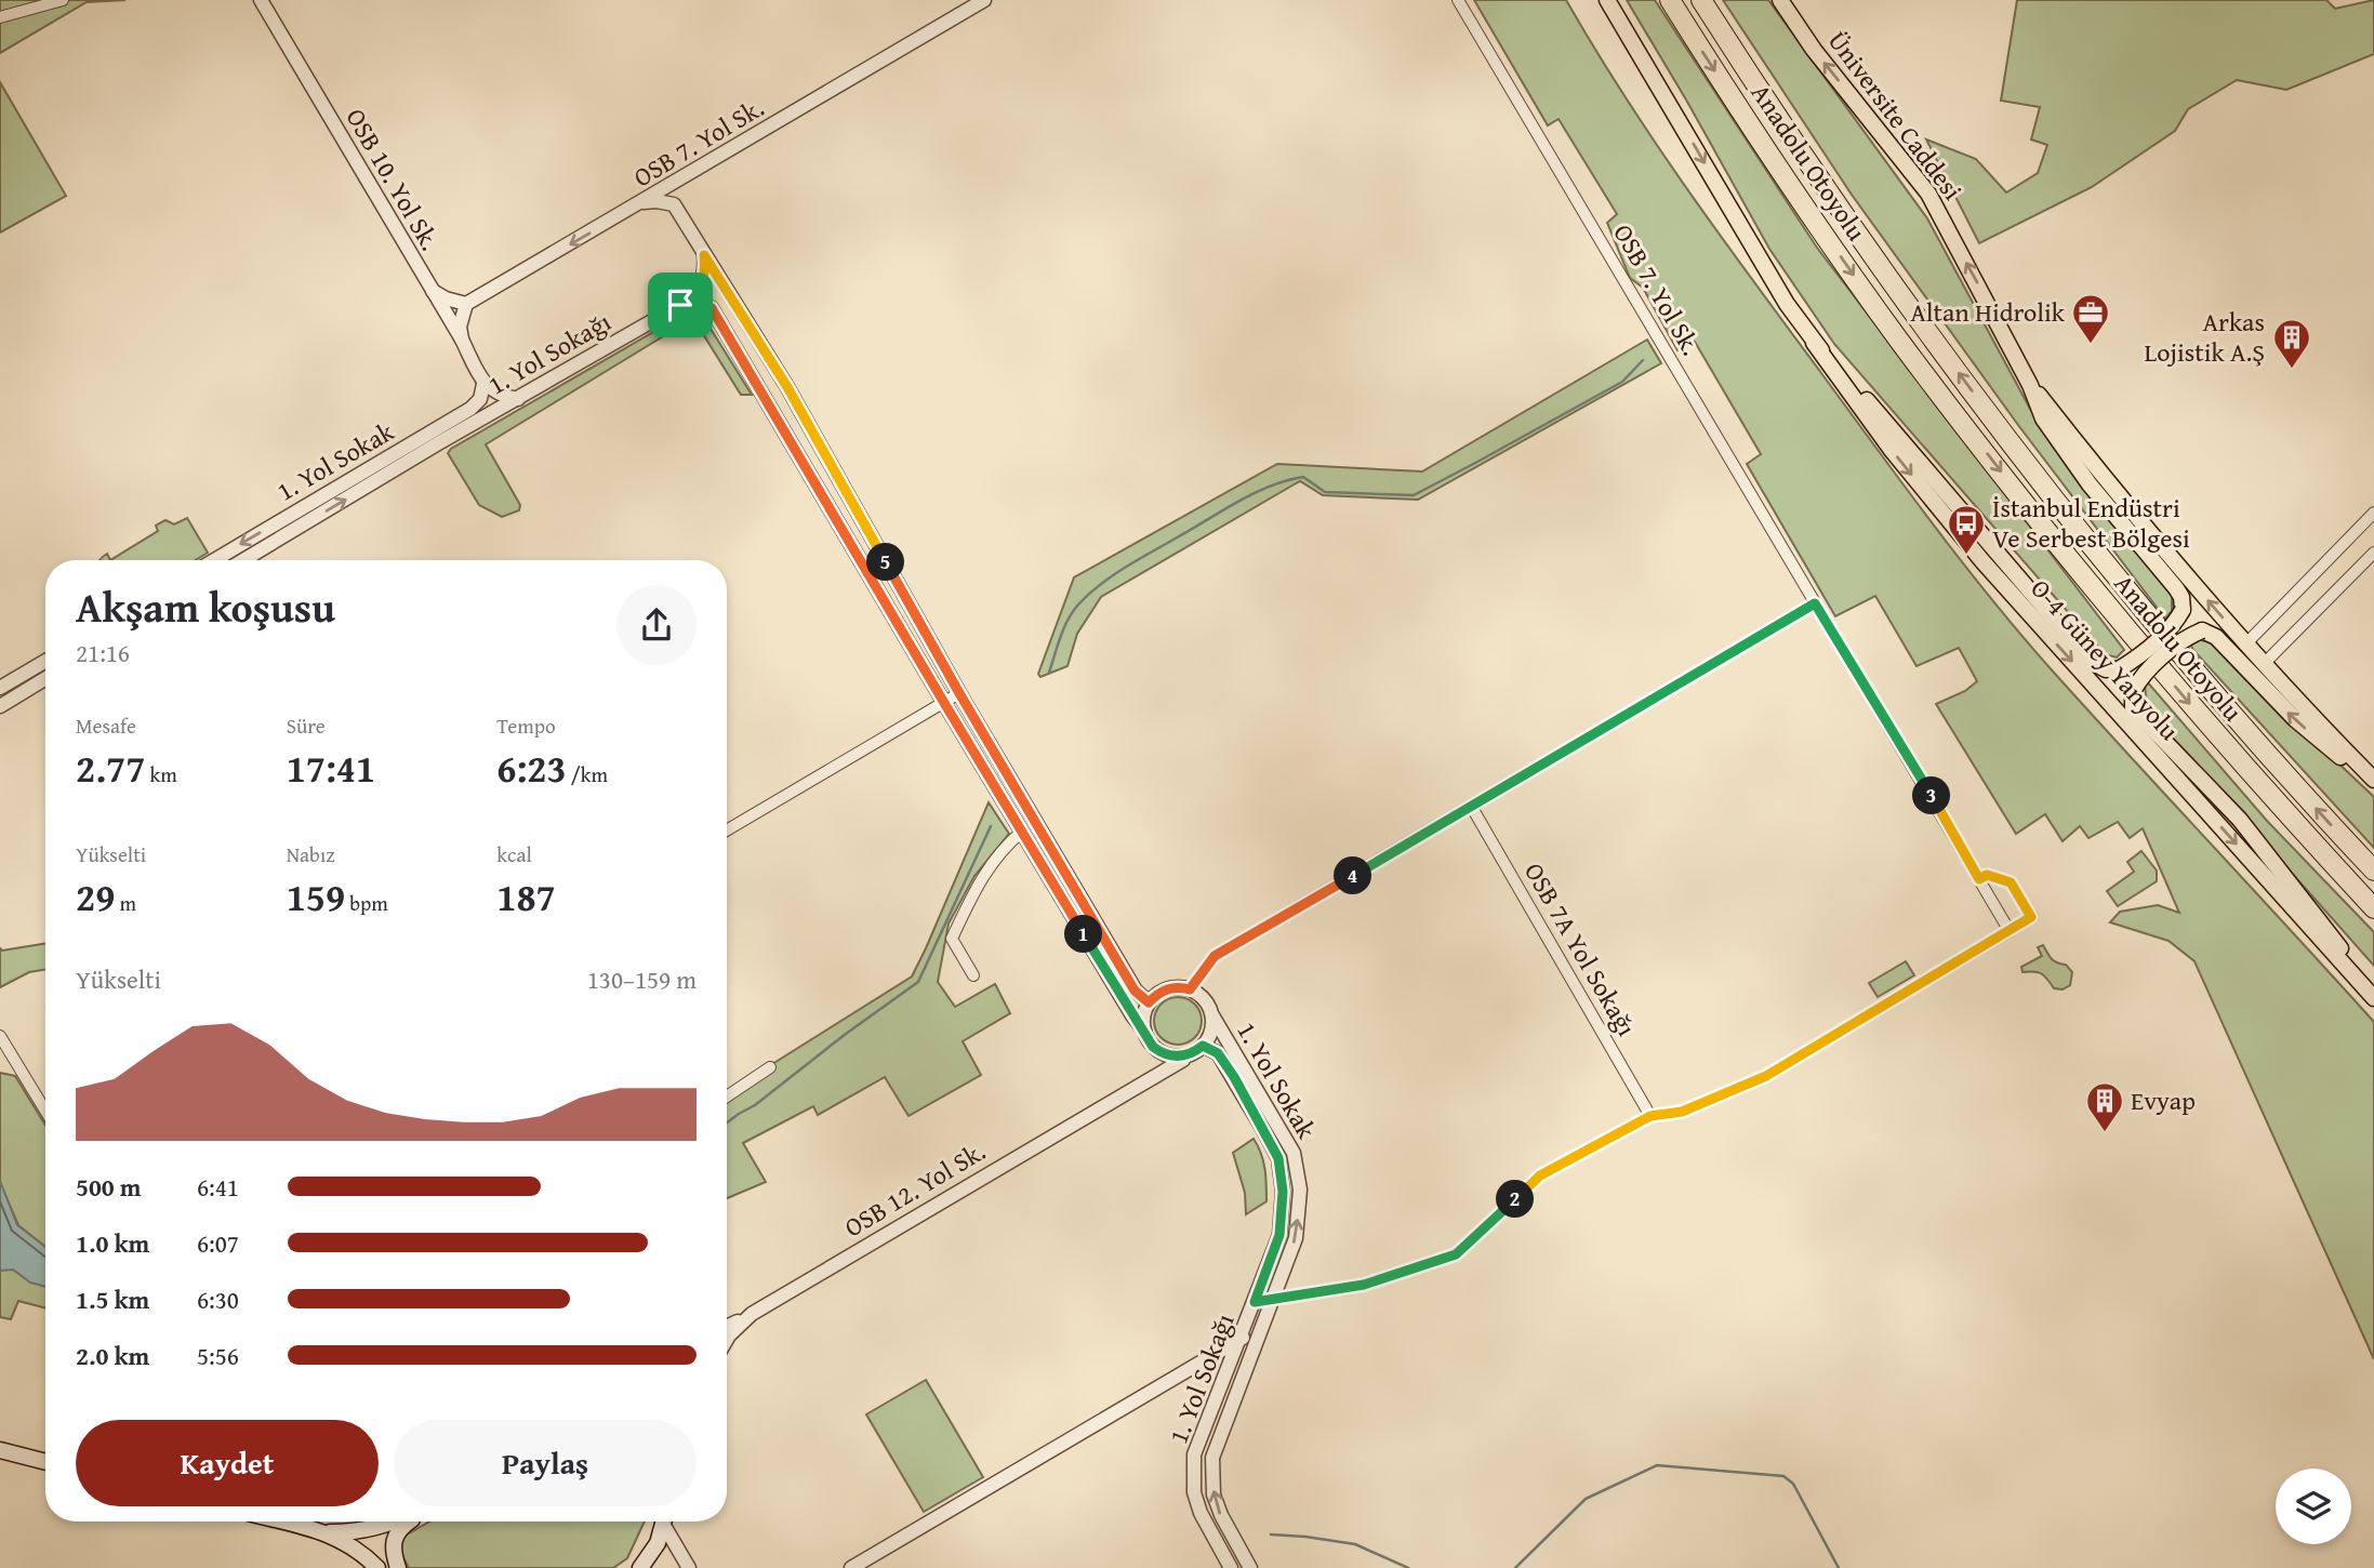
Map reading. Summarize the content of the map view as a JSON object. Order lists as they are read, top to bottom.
{
  "streets": {
    "highway": ["Anadolu Otoyolu"],
    "main road": ["Üniversite Caddesi", "O-4 Güney Yanyolu"],
    "street": [
      "OSB 7. Yol Sk.",
      "OSB 10. Yol Sk.",
      "1. Yol Sokağı",
      "1. Yol Sokak",
      "OSB 7A Yol Sokağı",
      "OSB 12. Yol Sk."
    ]
  },
  "crossings": [
    ["OSB 10. Yol Sk.", "1. Yol Sokak"],
    ["1. Yol Sokağı", "1. Yol Sokak"],
    ["1. Yol Sokağı", "OSB 12. Yol Sk."],
    ["1. Yol Sokak", "OSB 12. Yol Sk."]
  ],
  "one_way": ["Üniversite Caddesi", "O-4 Güney Yanyolu"],
  "places": {
    "office": ["Altan Hidrolik"],
    "building": ["Arkas Lojistik A.Ş", "Evyap"],
    "bus stop": ["İstanbul Endüstri Ve Serbest Bölgesi"]
  },
  "page": {
    "pins": [
      "5",
      "3",
      "4",
      "1",
      "2"
    ],
    "heading": ["Akşam koşusu", "21:16"],
    "stats": [
      ["Mesafe", "2.77 km"],
      ["Süre", "17:41"],
      ["Tempo", "6:23 /km"],
      ["Yükselti", "29 m"],
      ["Nabız", "159 bpm"],
      ["kcal", "187"]
    ],
    "chart": ["Yükselti", "130–159 m"],
    "list": [
      {
        "name": "500 m",
        "note": "6:41"
      },
      {
        "name": "1.0 km",
        "note": "6:07"
      },
      {
        "name": "1.5 km",
        "note": "6:30"
      },
      {
        "name": "2.0 km",
        "note": "5:56"
      }
    ],
    "buttons": ["Kaydet", "Paylaş"]
  }
}
